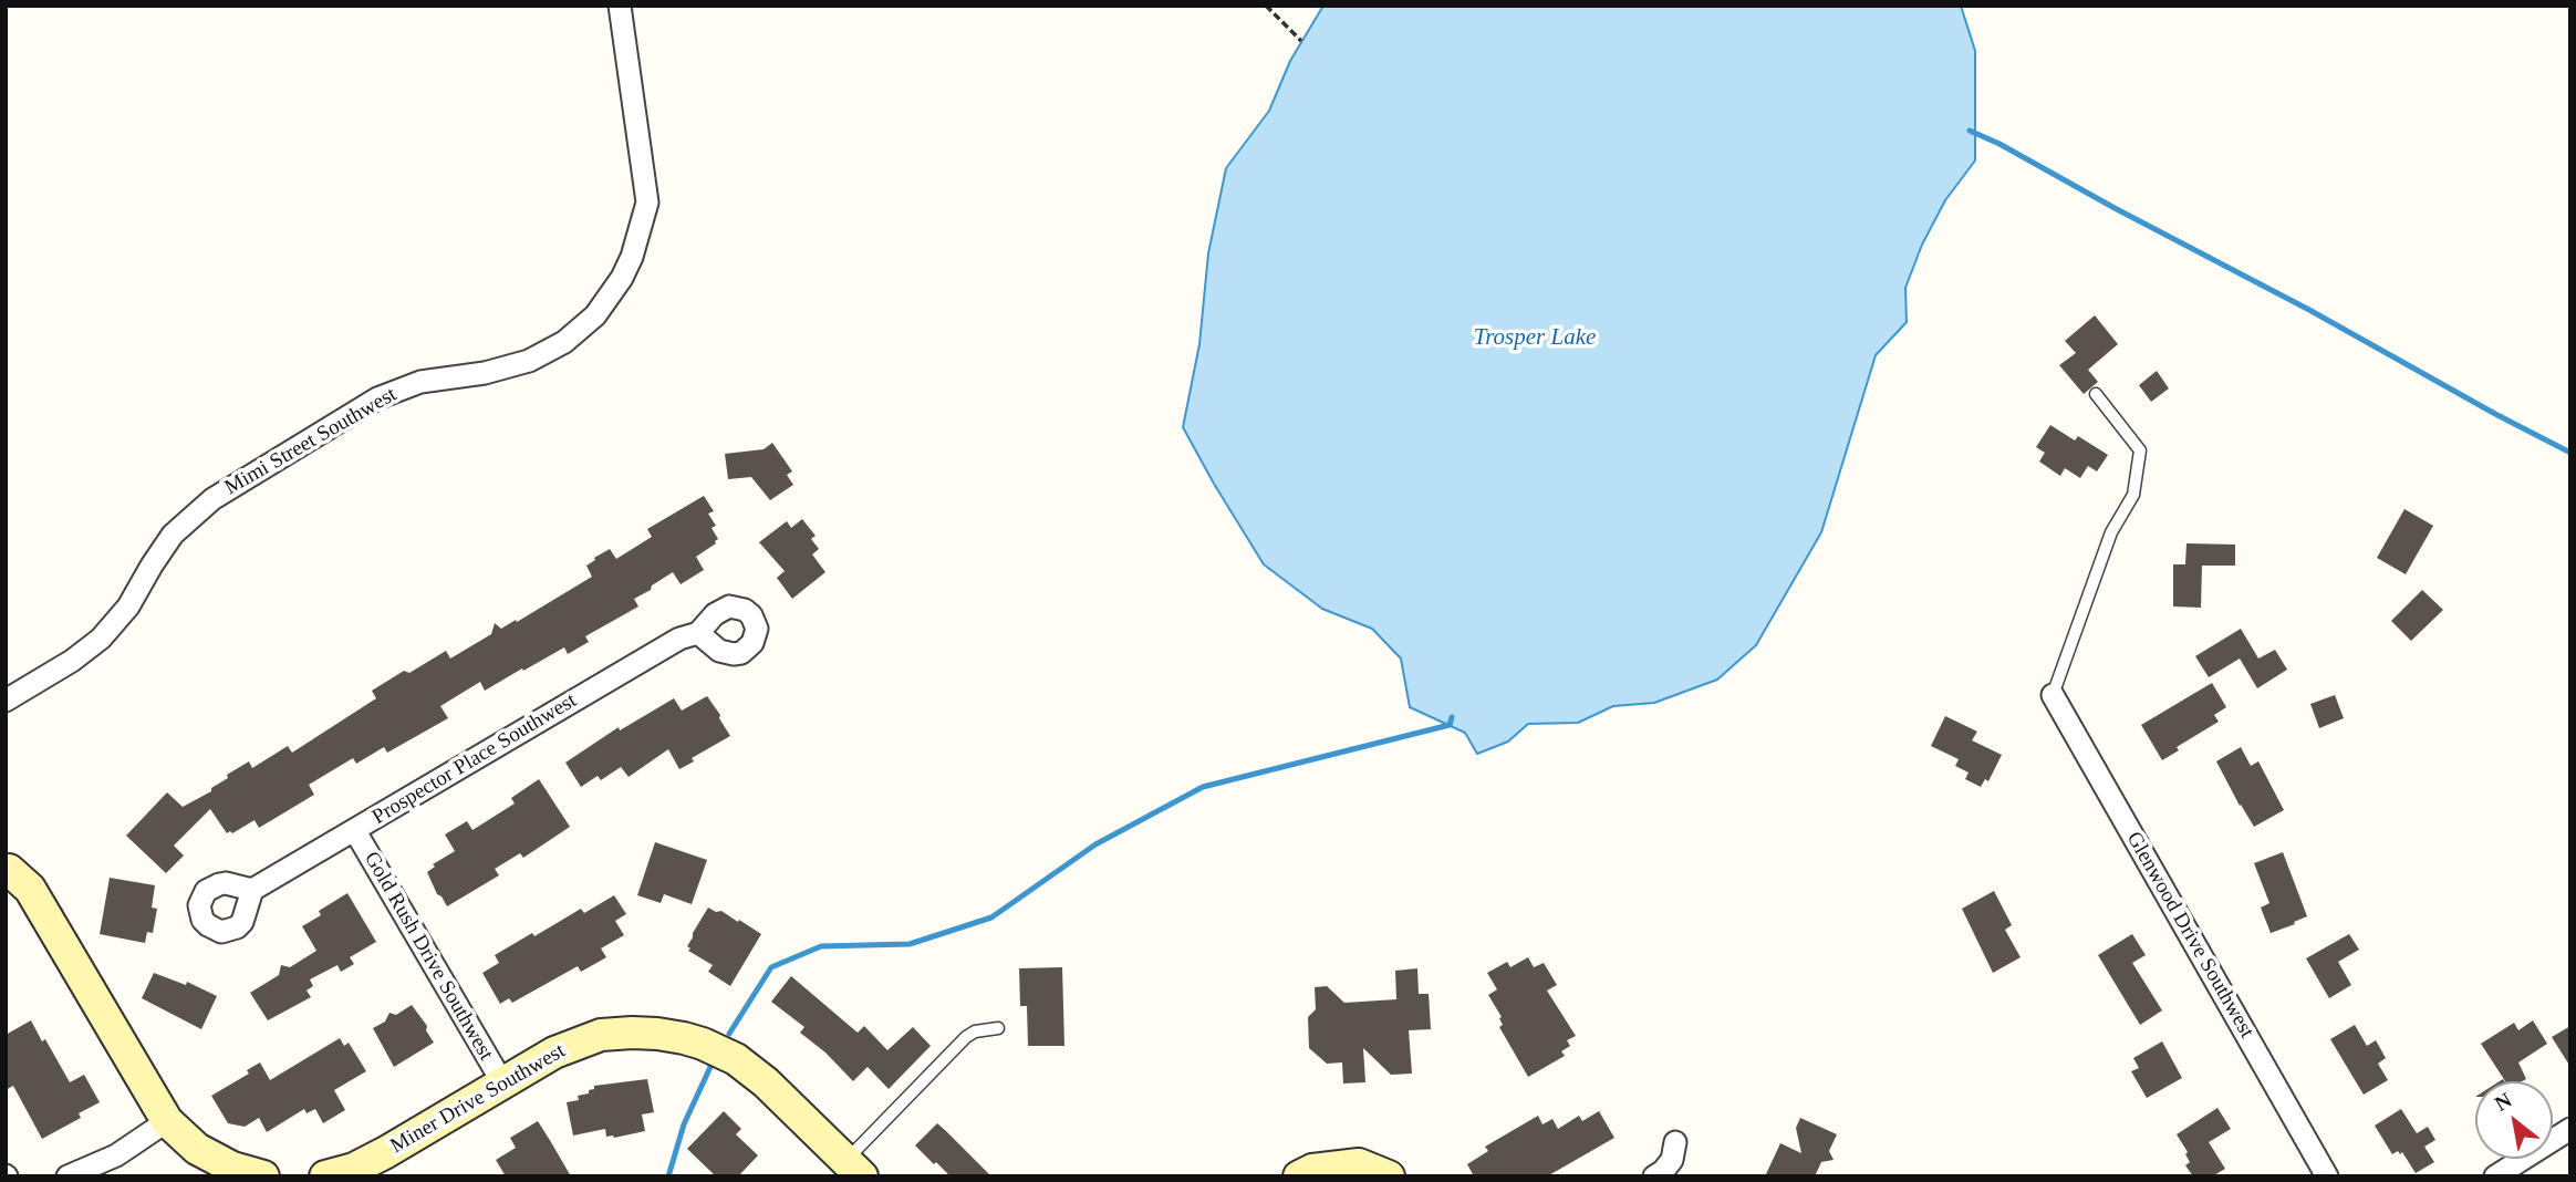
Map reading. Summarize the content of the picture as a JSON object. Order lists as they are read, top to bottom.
{
  "streets": {
    "street": [
      "Mimi Street Southwest",
      "Prospector Place Southwest",
      "Glenwood Drive Southwest",
      "Gold Rush Drive Southwest",
      "Miner Drive Southwest"
    ]
  },
  "crossings": [
    ["Prospector Place Southwest", "Gold Rush Drive Southwest"],
    ["Gold Rush Drive Southwest", "Miner Drive Southwest"]
  ],
  "water": ["Trosper Lake"],
  "north": "top left"
}
